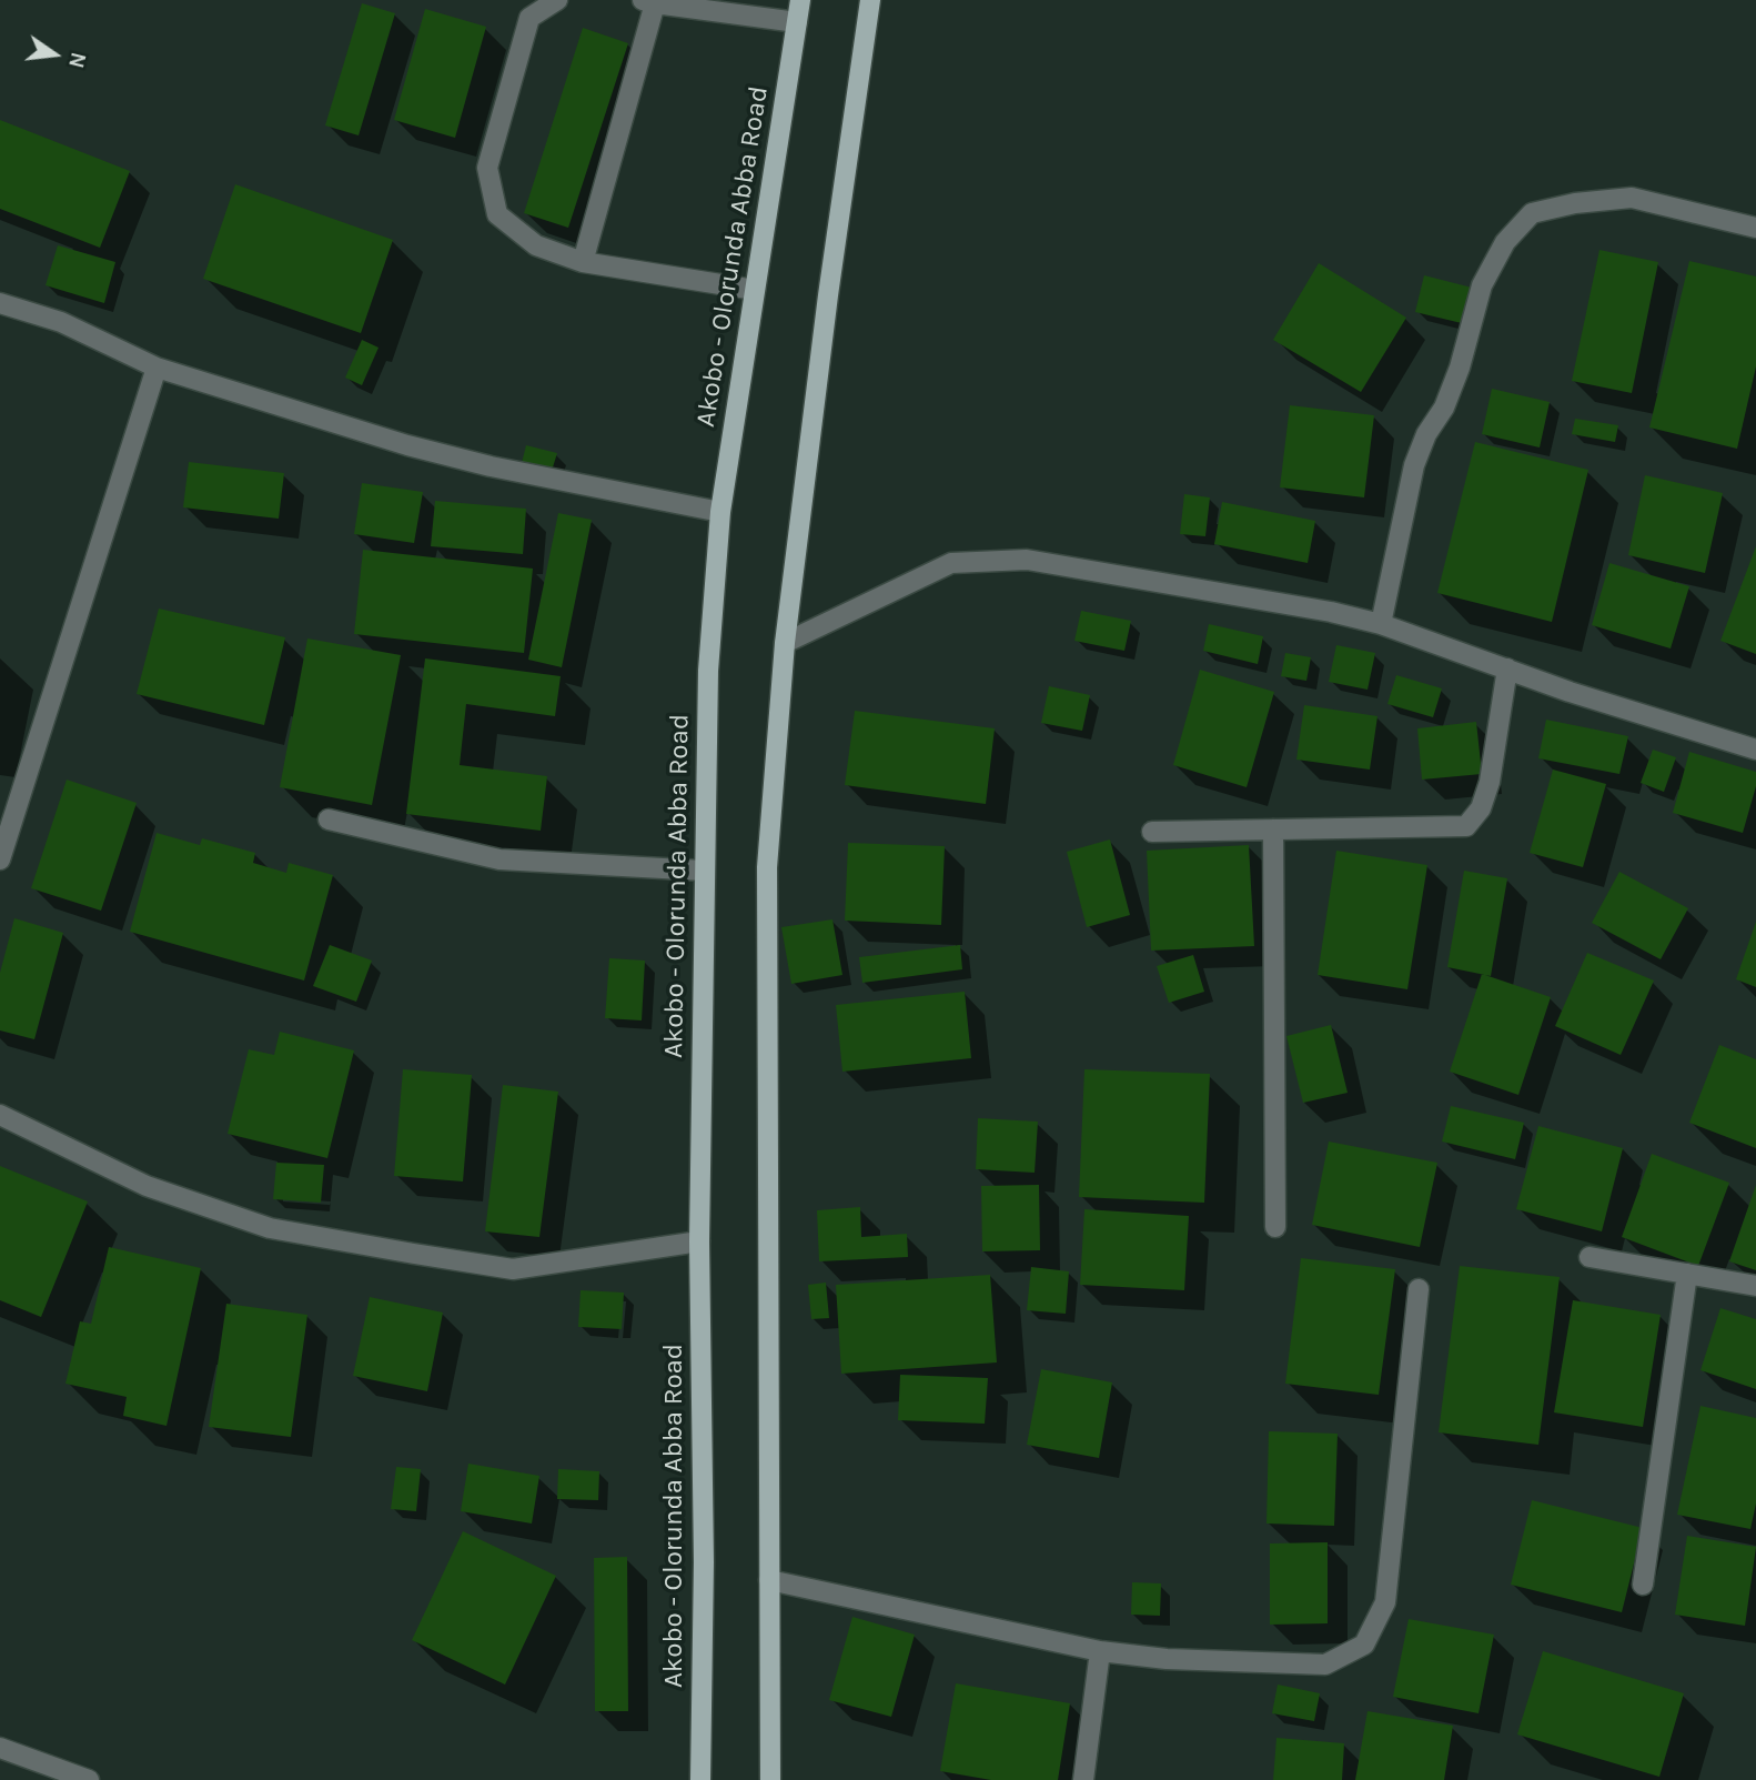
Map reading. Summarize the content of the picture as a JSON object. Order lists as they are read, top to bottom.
{
  "streets": {
    "main road": ["Akobo - Olorunda Abba Road"]
  },
  "north": "right"
}
